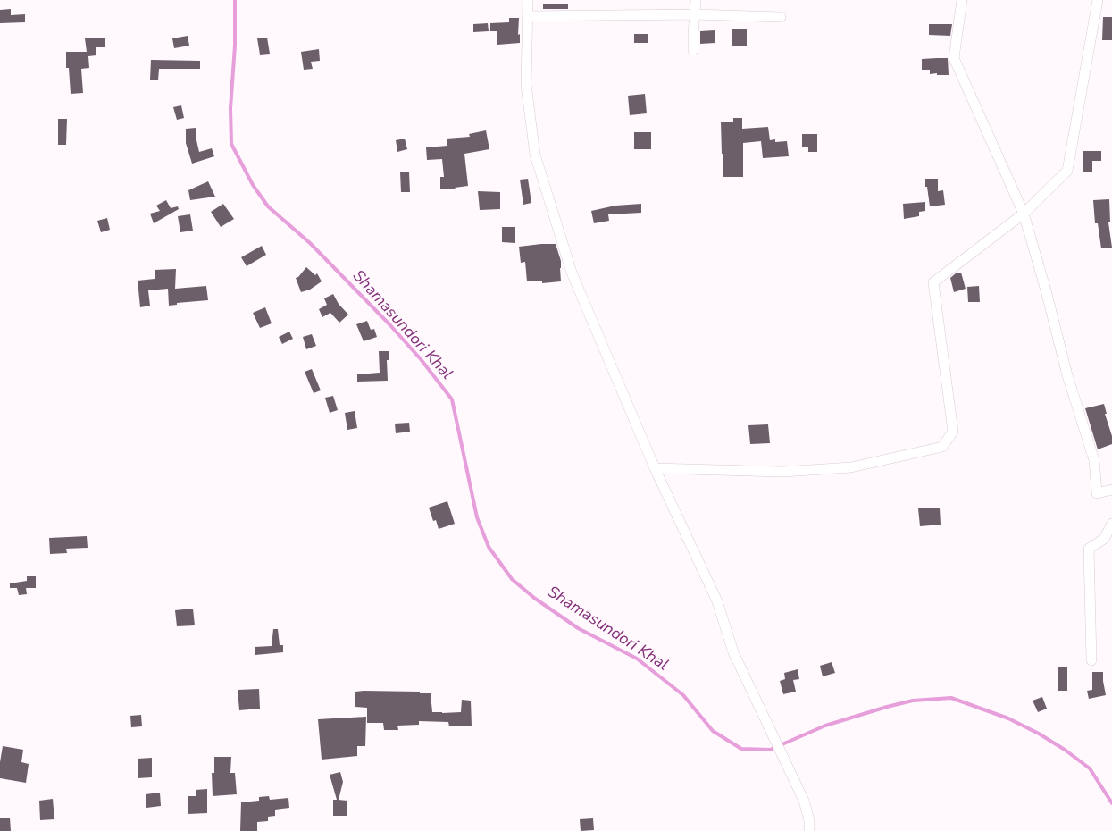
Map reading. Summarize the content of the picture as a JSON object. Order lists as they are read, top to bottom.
{
  "water": ["Shamasundori Khal"]
}
